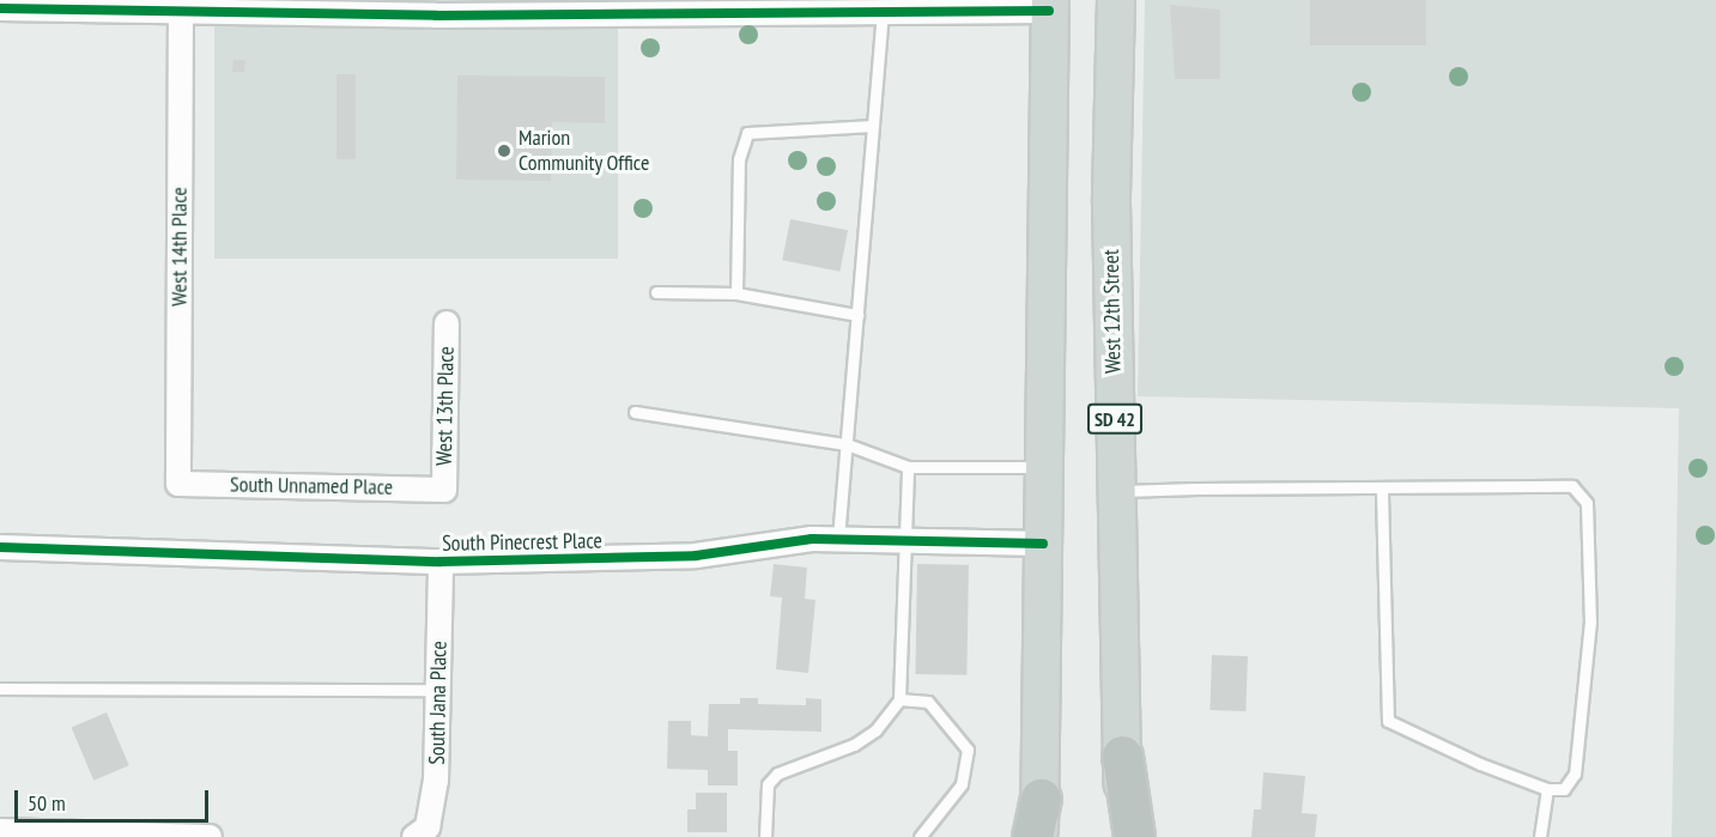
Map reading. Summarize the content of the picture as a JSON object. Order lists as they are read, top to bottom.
{
  "streets": {
    "main road": ["West 12th Street", "SD 42"],
    "street": [
      "West 14th Place",
      "West 13th Place",
      "South Unnamed Place",
      "South Pinecrest Place",
      "South Jana Place"
    ]
  },
  "crossings": [
    ["West 14th Place", "South Unnamed Place"],
    ["West 13th Place", "South Unnamed Place"],
    ["South Pinecrest Place", "South Jana Place"]
  ],
  "places": ["Marion Community Office"],
  "scale_bar": "50 m"
}
